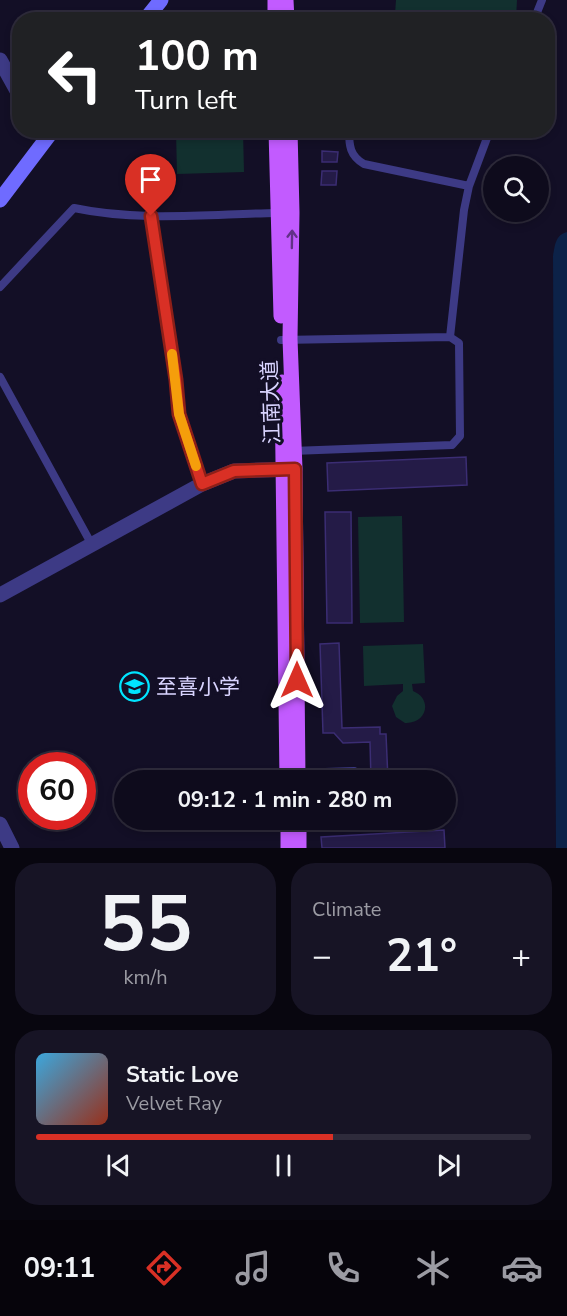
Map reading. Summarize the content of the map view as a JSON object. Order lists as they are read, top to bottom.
{
  "streets": {
    "main road": ["江南大道"]
  },
  "places": {
    "school or university": ["至喜小学"]
  },
  "page": {
    "turn": ["100 m", "Turn left"],
    "limit": "60",
    "trip": "09:12 · 1 min · 280 m",
    "tile": [
      ["55", "km/h"],
      "Climate"
    ],
    "heat": ["−", "21°", "+"],
    "song": ["Static Love", "Velvet Ray"],
    "tabs": "09:11"
  }
}
